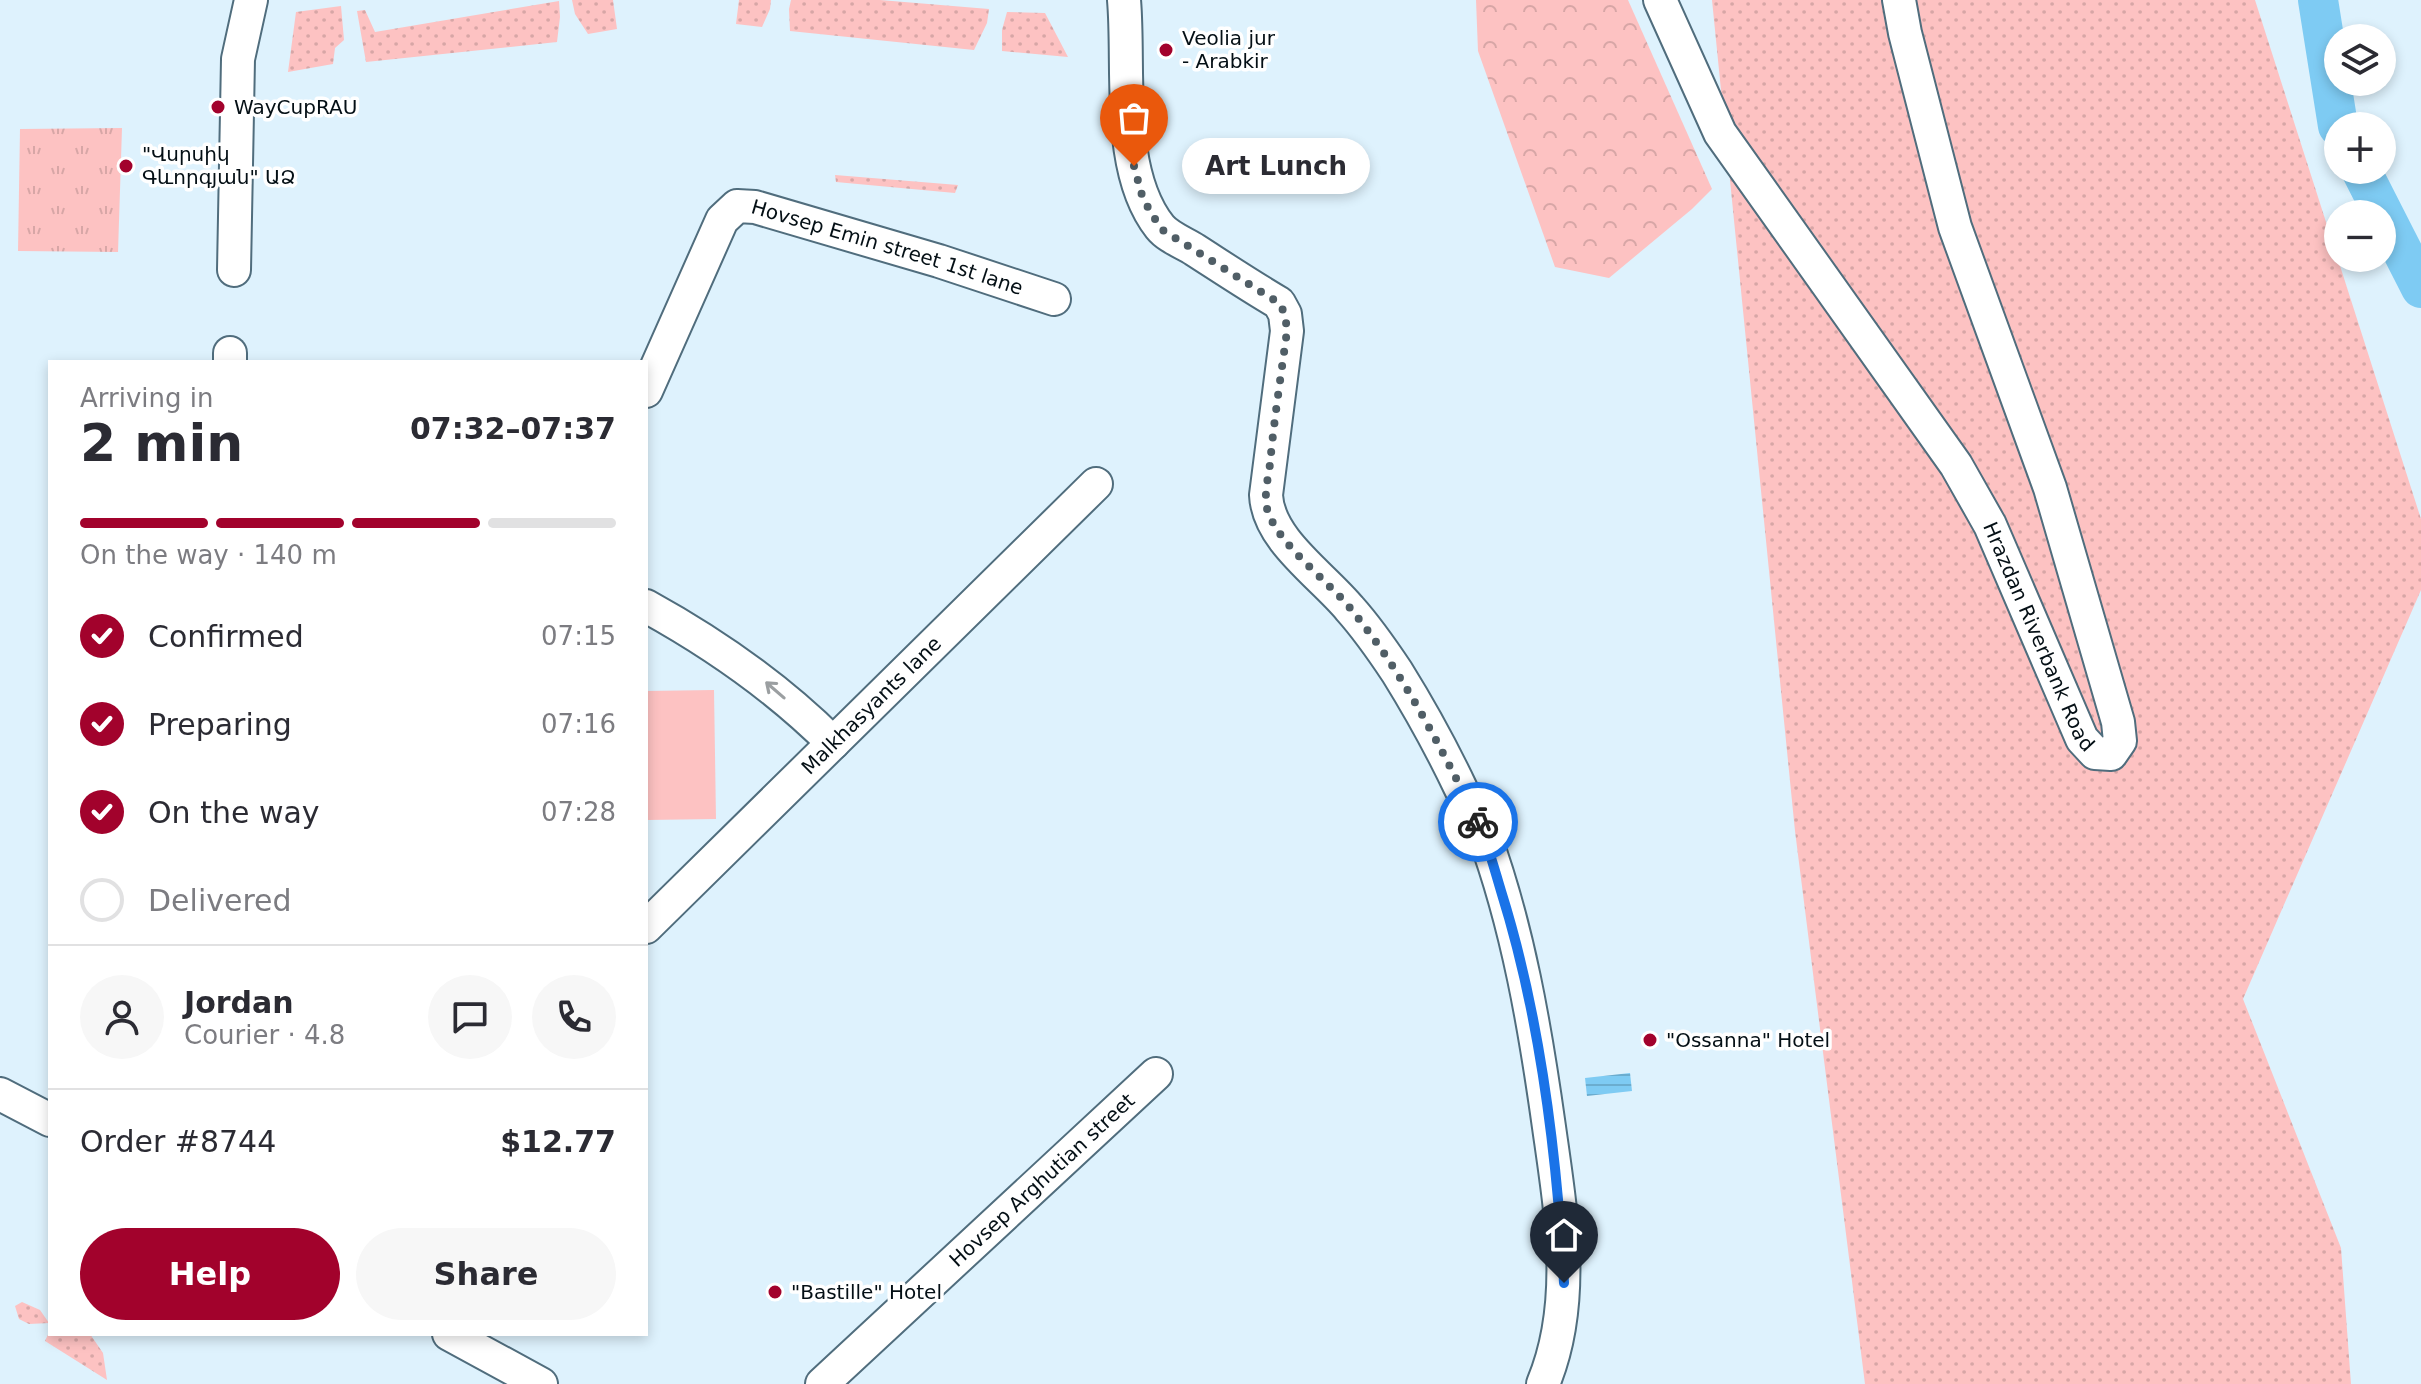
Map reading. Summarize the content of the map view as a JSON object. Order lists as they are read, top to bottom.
{
  "streets": {
    "street": [
      "Hovsep Emin street 1st lane",
      "Hrazdan Riverbank Road",
      "Malkhasyants lane",
      "Hovsep Arghutian street"
    ]
  },
  "places": [
    "Veolia jur - Arabkir",
    "WayCupRAU",
    "\"Վսրսիկ Գևորգյան\" ԱՁ",
    "Art Lunch",
    "\"Ossanna\" Hotel",
    "\"Bastille\" Hotel"
  ],
  "page": {
    "map_buttons": ["+", "−"],
    "bubble": "Art Lunch",
    "heading": ["2 min", "Arriving in", "07:32–07:37"],
    "panel": [
      "Jordan",
      "Courier · 4.8",
      "Order #8744",
      "$12.77"
    ],
    "bar": "On the way · 140 m",
    "list": [
      ["Confirmed", "07:15"],
      ["Preparing", "07:16"],
      ["On the way", "07:28"],
      "Delivered"
    ],
    "buttons": ["Help", "Share"]
  }
}
